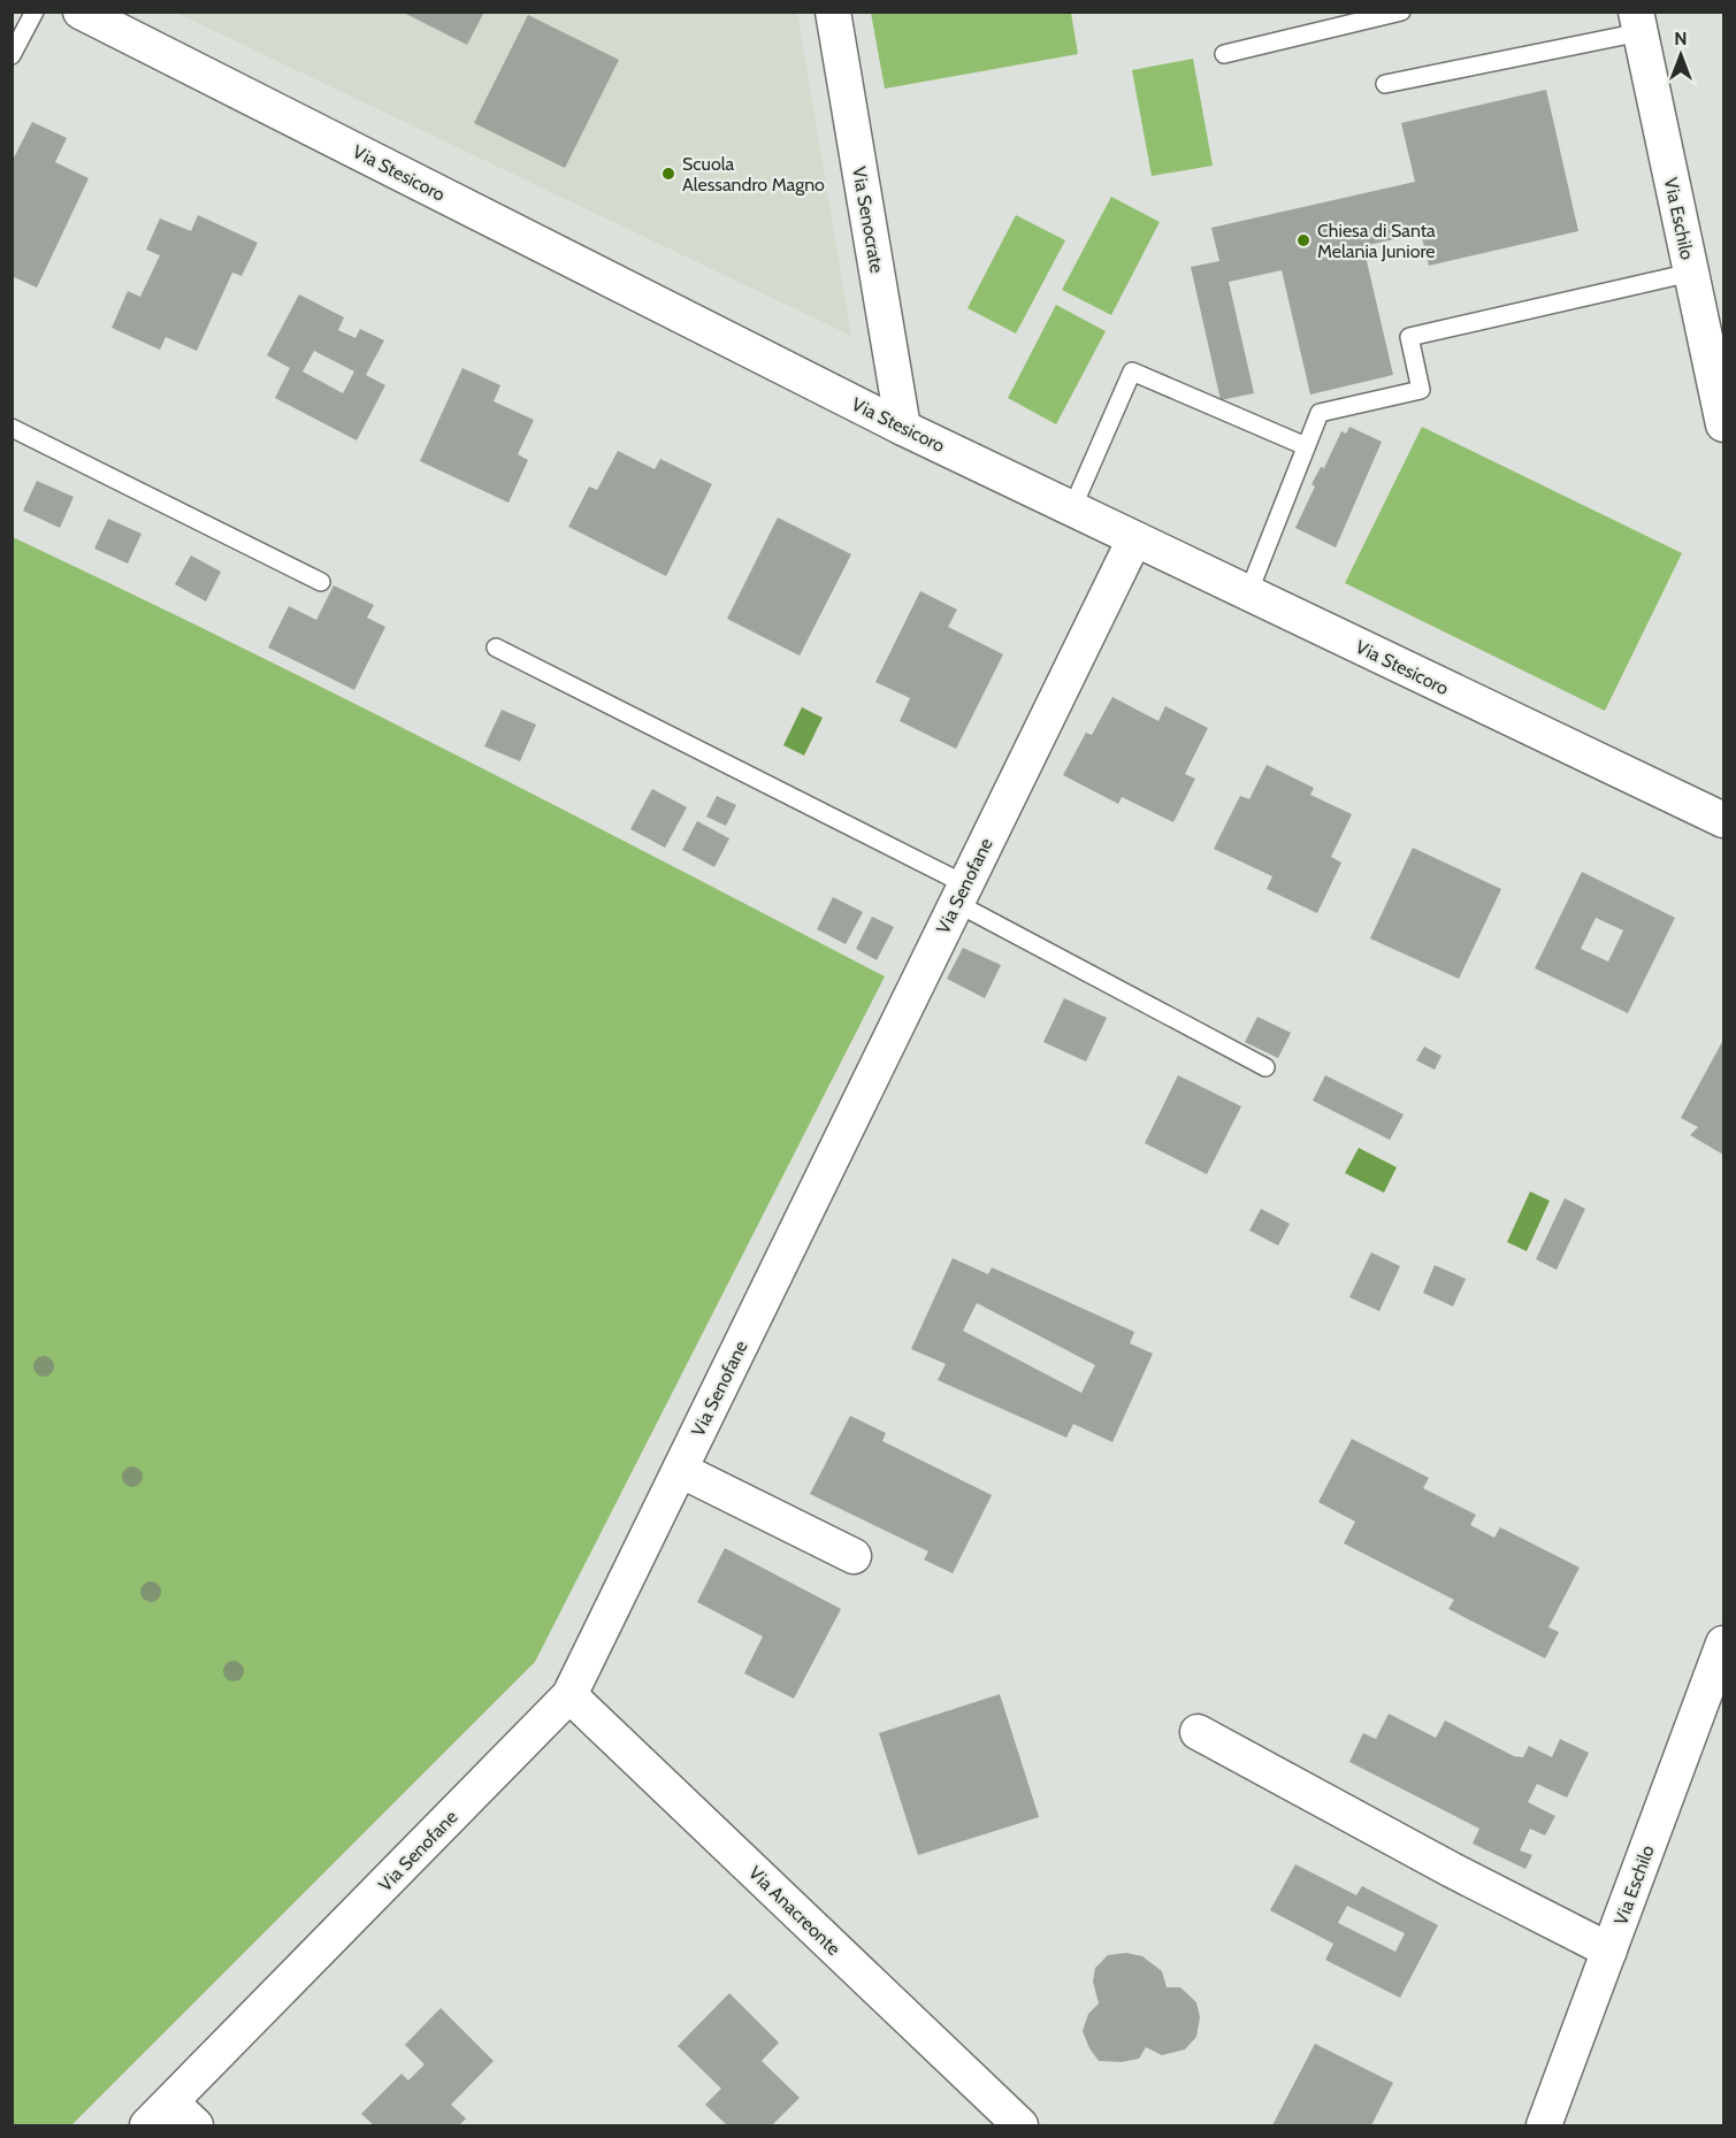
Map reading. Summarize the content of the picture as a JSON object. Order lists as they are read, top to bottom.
{
  "streets": {
    "street": [
      "Via Stesicoro",
      "Via Eschilo",
      "Via Senocrate",
      "Via Senofane",
      "Via Anacreonte"
    ]
  },
  "crossings": [
    ["Via Stesicoro", "Via Senocrate"],
    ["Via Stesicoro", "Via Senofane"],
    ["Via Senofane", "Via Anacreonte"]
  ],
  "places": ["Scuola Alessandro Magno", "Chiesa di Santa Melania Juniore"],
  "north": "top"
}
